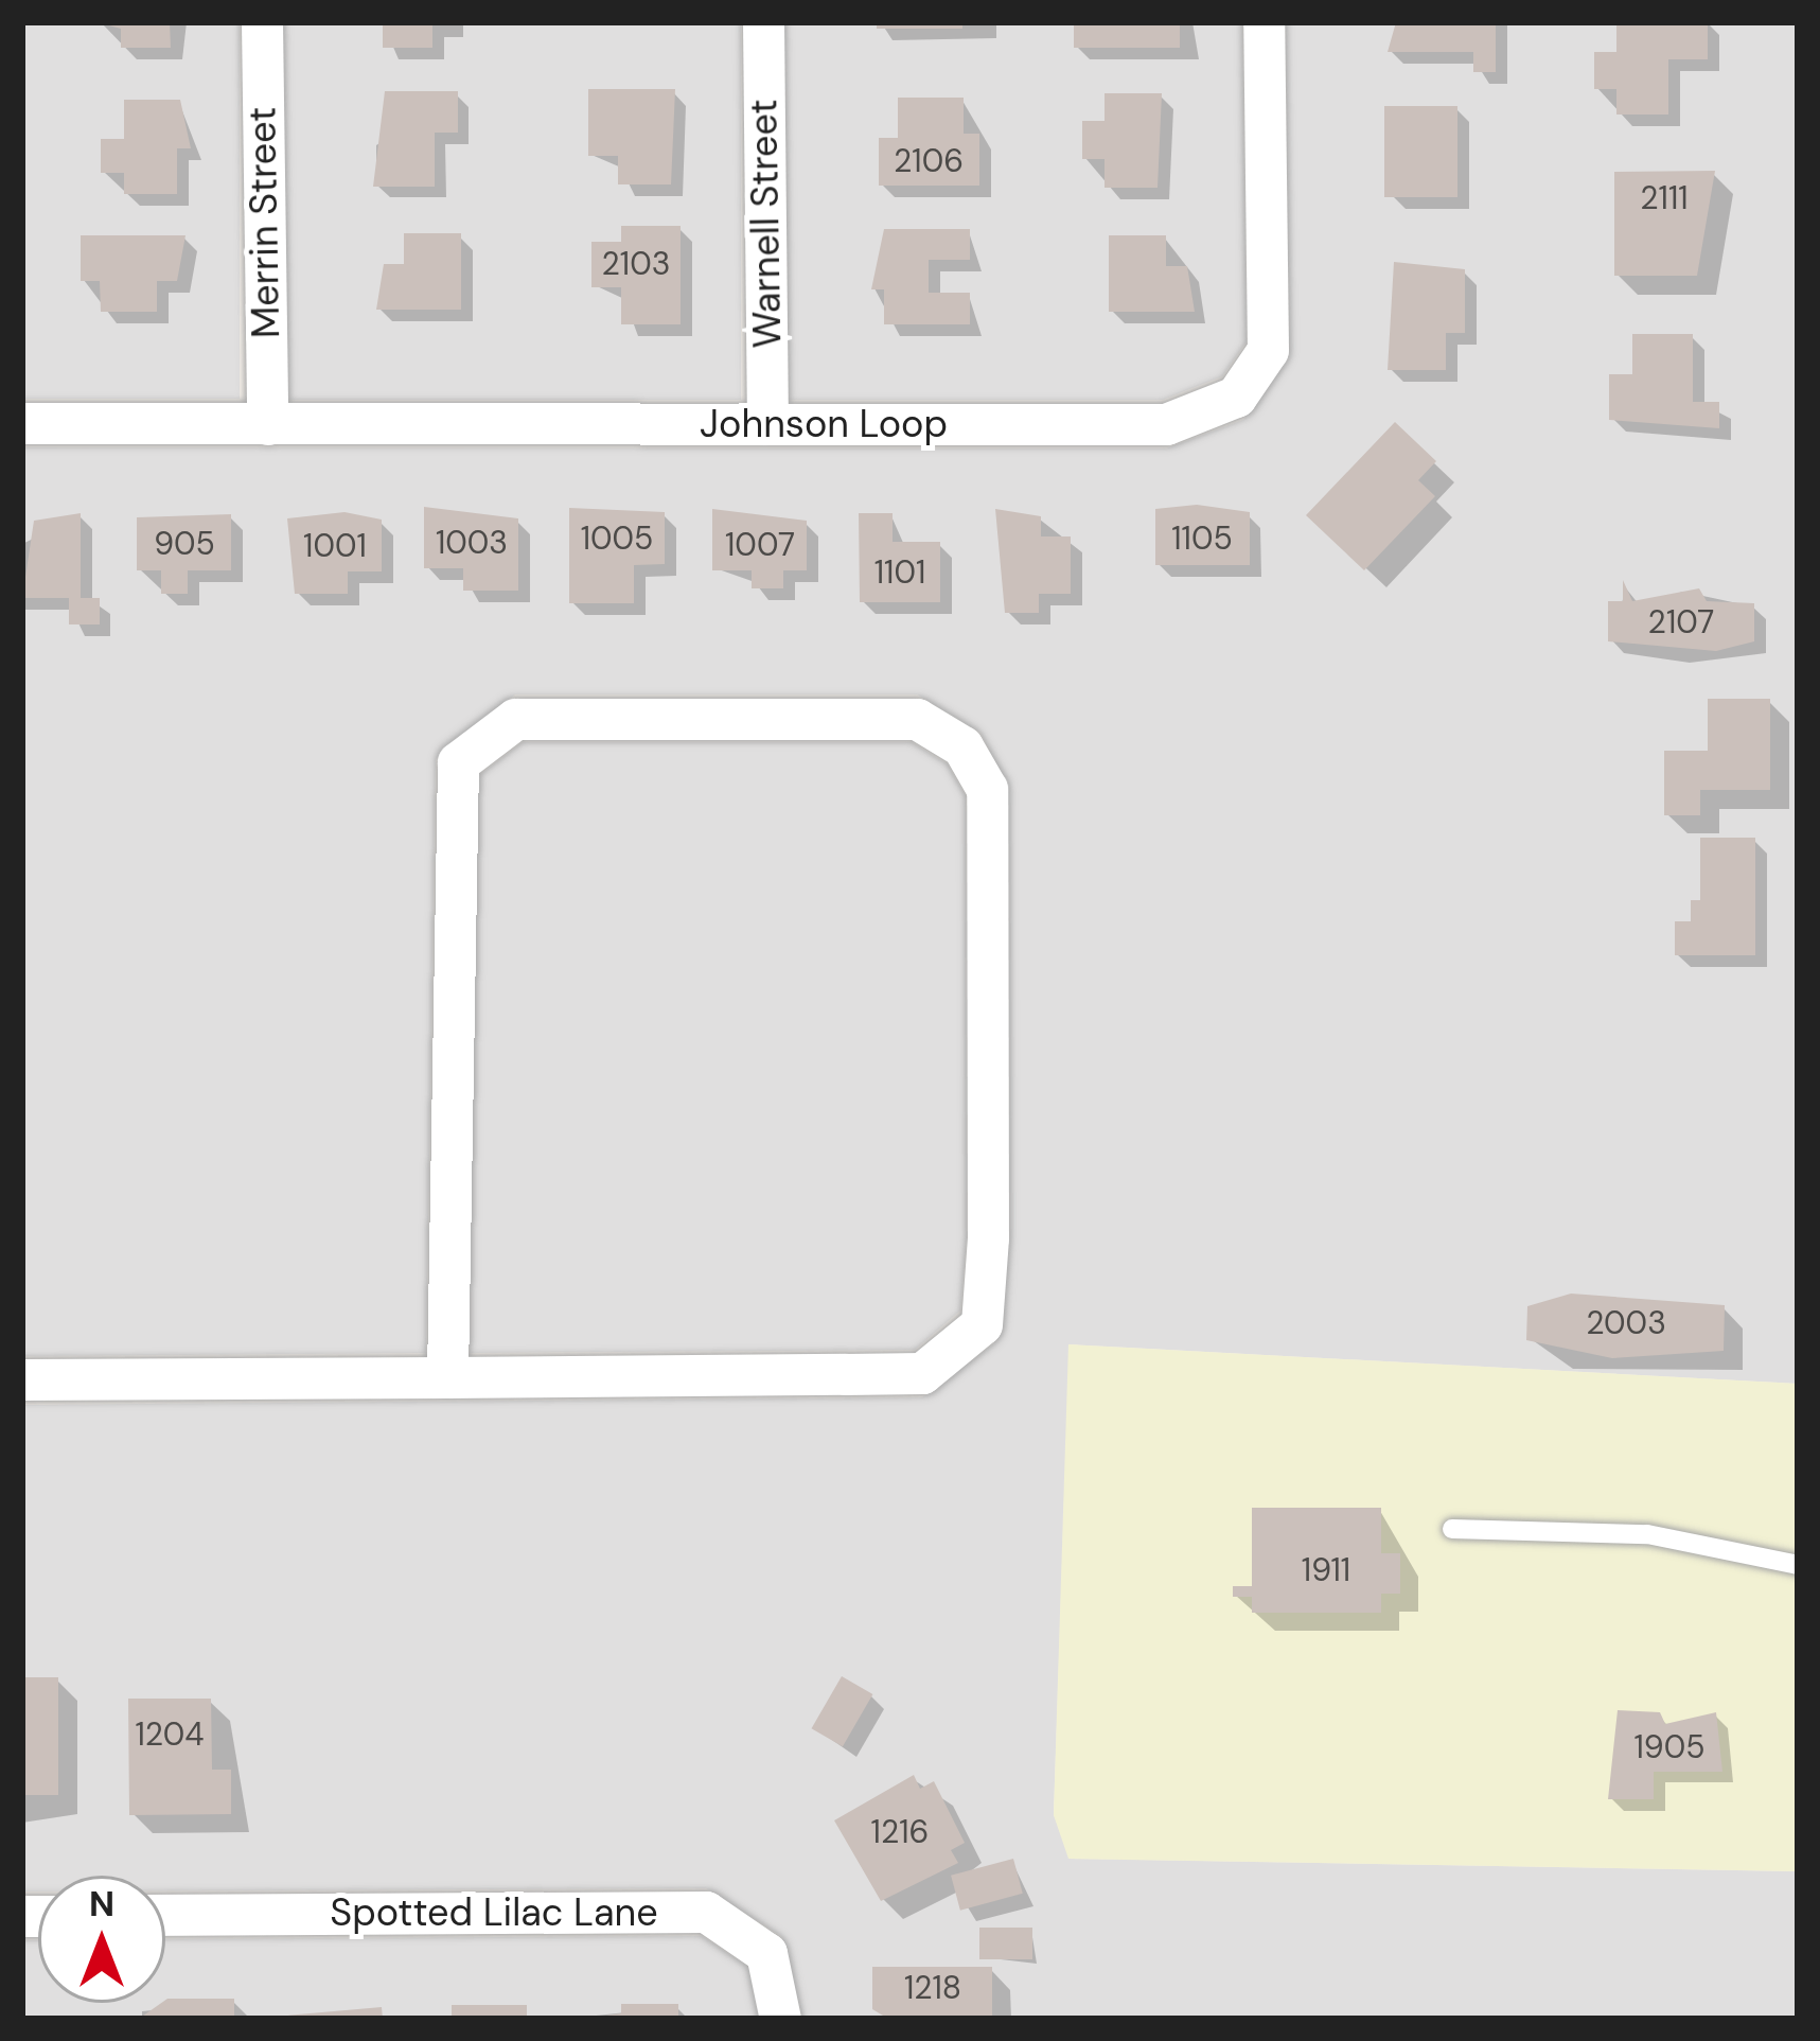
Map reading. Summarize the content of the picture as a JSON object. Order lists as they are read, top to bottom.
{
  "streets": {
    "street": [
      "Merrin Street",
      "Warnell Street",
      "Johnson Loop",
      "Spotted Lilac Lane"
    ]
  },
  "crossings": [
    ["Merrin Street", "Johnson Loop"],
    ["Warnell Street", "Johnson Loop"]
  ],
  "house_numbers": [
    "2106",
    "2111",
    "2103",
    "1005",
    "1105",
    "1003",
    "905",
    "1007",
    "1001",
    "1101",
    "2107",
    "2003",
    "1911",
    "1204",
    "1905",
    "1216",
    "1218"
  ],
  "north": "top"
}
